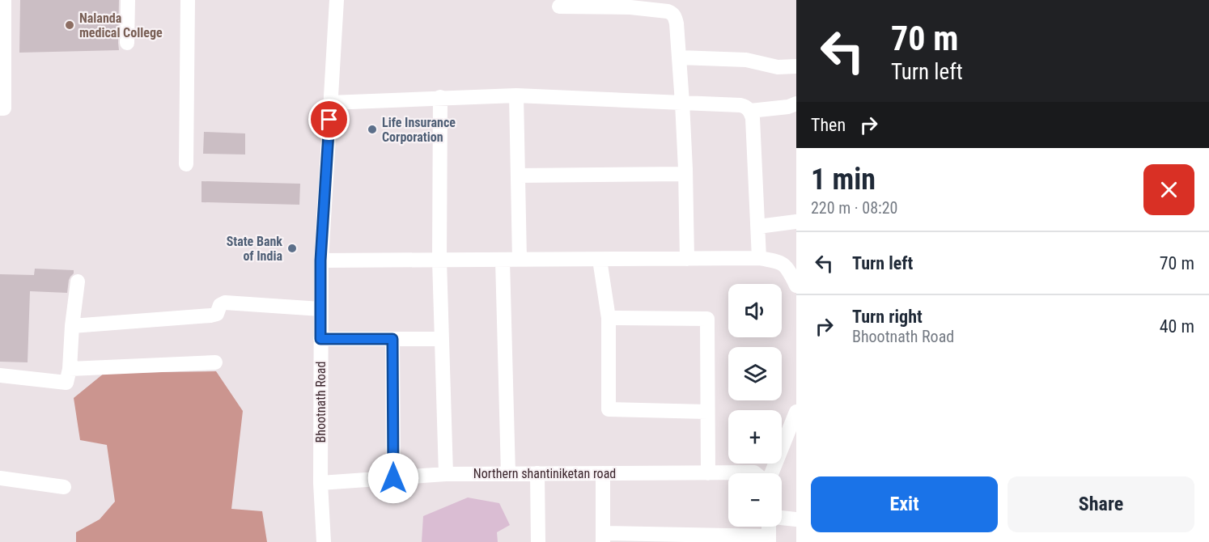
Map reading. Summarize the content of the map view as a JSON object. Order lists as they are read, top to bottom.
{
  "streets": {
    "street": ["Bhootnath Road", "Northern shantiniketan road"]
  },
  "crossings": [
    ["Bhootnath Road", "Northern shantiniketan road"]
  ],
  "places": ["Nalanda medical College", "Life Insurance Corporation", "State Bank of India"],
  "page": {
    "turn": ["70 m", "Turn left"],
    "then": "Then",
    "heading": ["1 min", "220 m · 08:20"],
    "list": [
      {
        "name": "Turn left",
        "value": "70 m"
      },
      {
        "name": "Turn right",
        "note": "Bhootnath Road",
        "value": "40 m"
      }
    ],
    "map_buttons": ["+", "−"],
    "buttons": ["Exit", "Share"]
  }
}
